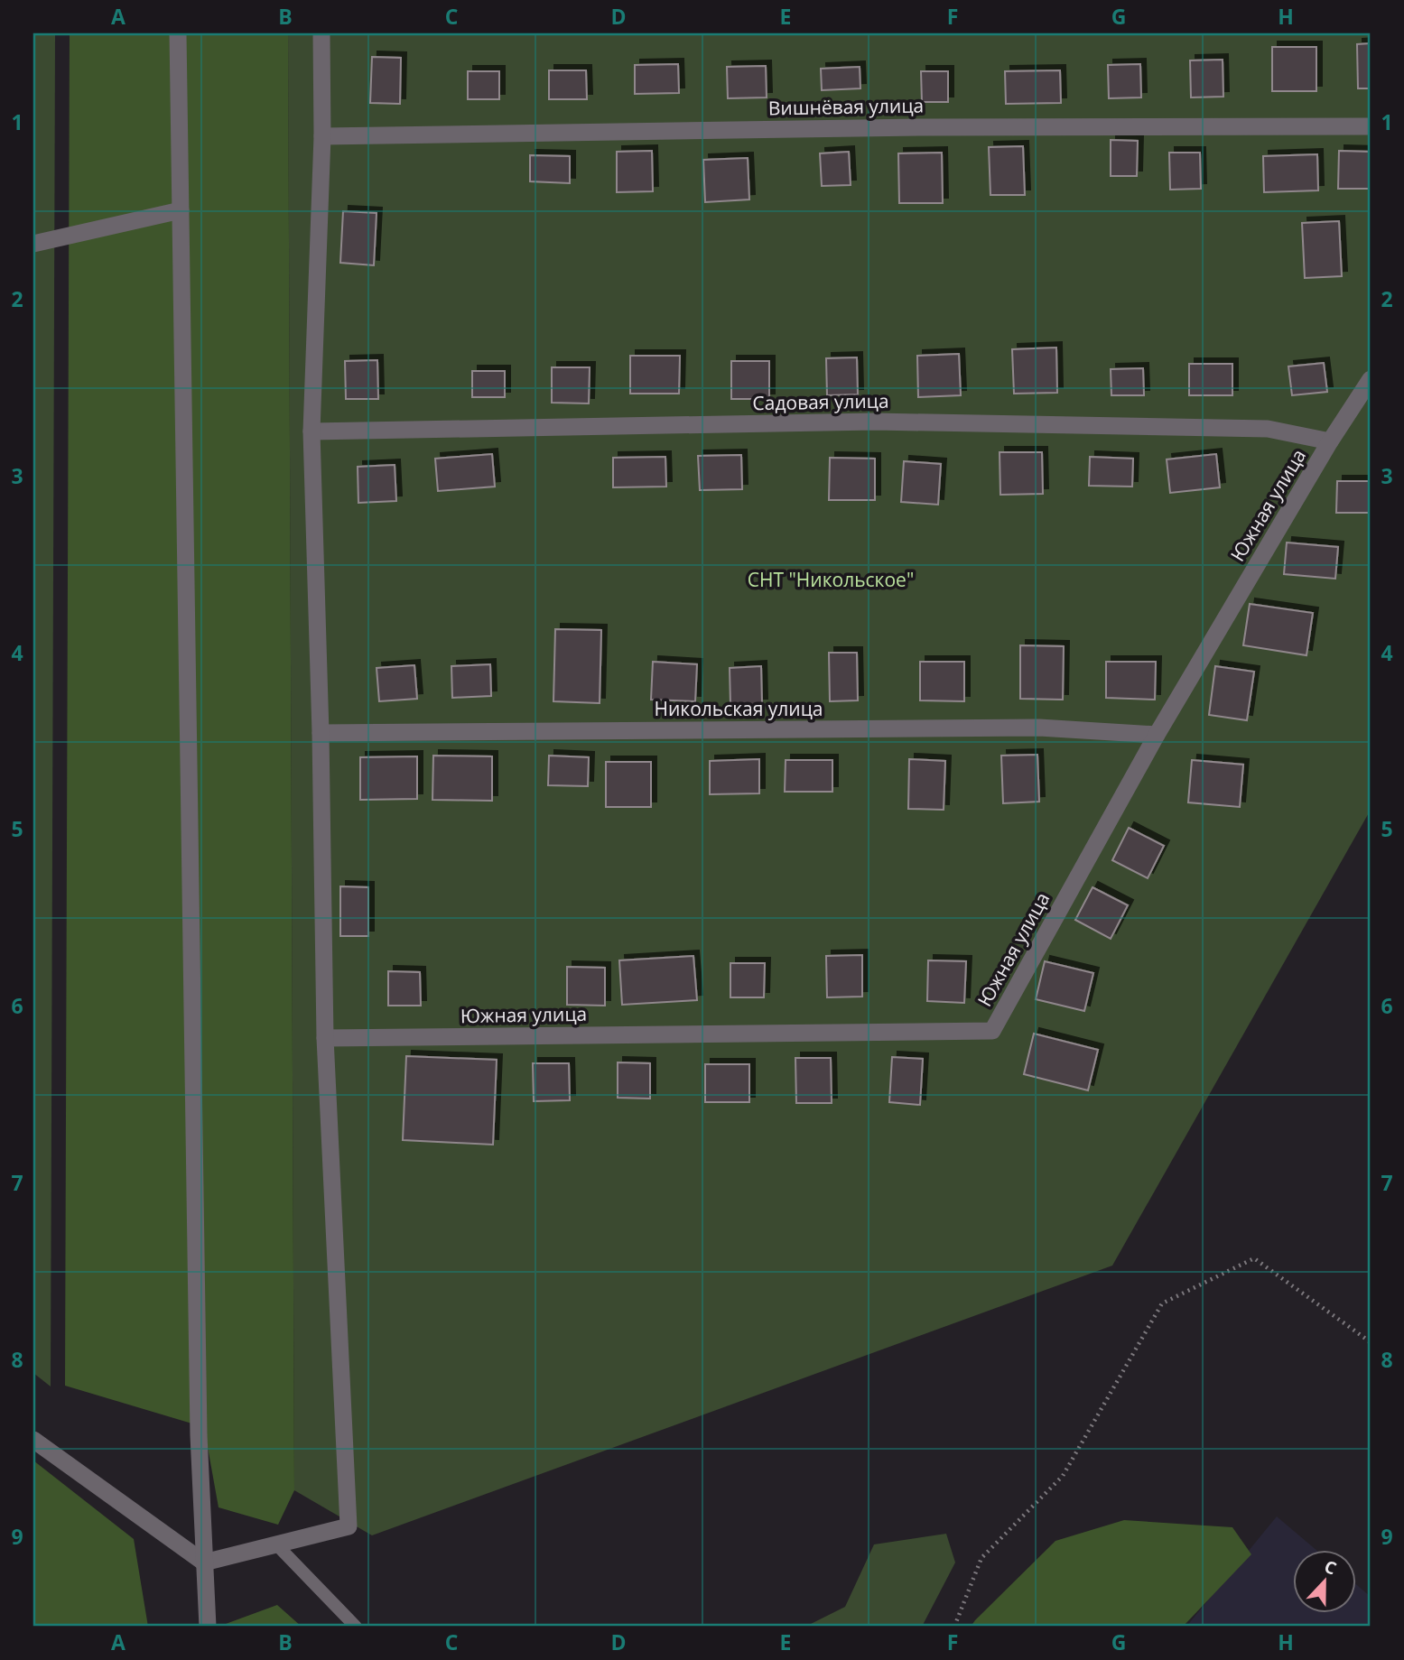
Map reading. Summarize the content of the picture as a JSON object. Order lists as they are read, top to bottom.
{
  "streets": {
    "street": [
      "Вишнёвая улица",
      "Садовая улица",
      "Южная улица",
      "Никольская улица"
    ]
  },
  "crossings": [
    ["Садовая улица", "Южная улица"],
    ["Южная улица", "Никольская улица"]
  ],
  "parks": ["СНТ \"Никольское\""],
  "north": "top",
  "grid": {
    "columns": [
      "A",
      "B",
      "C",
      "D",
      "E",
      "F",
      "G",
      "H"
    ],
    "rows": [
      "1",
      "2",
      "3",
      "4",
      "5",
      "6",
      "7",
      "8",
      "9"
    ]
  }
}
